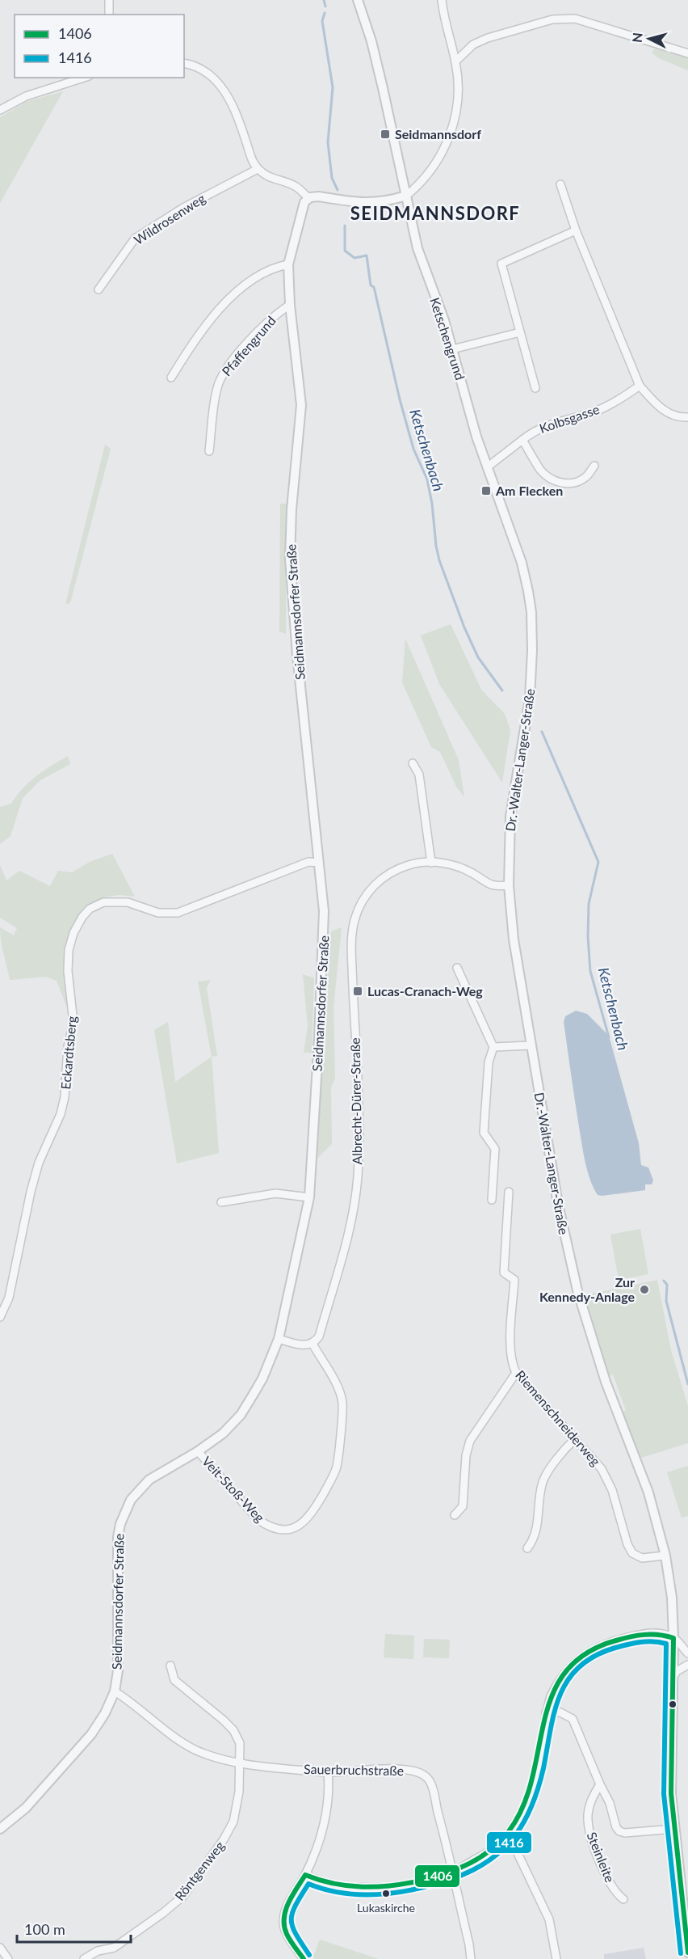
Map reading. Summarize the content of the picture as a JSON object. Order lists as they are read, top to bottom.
{
  "streets": {
    "street": [
      "Wildrosenweg",
      "Ketschengrund",
      "Pfaffengrund",
      "Kolbsgasse",
      "Seidmannsdorfer Straße",
      "Dr.-Walter-Langer-Straße",
      "Eckardtsberg",
      "Albrecht-Dürer-Straße",
      "Riemenschneiderweg",
      "Veit-Stoß-Weg",
      "Sauerbruchstraße",
      "Steinleite",
      "Röntgenweg"
    ]
  },
  "crossings": [
    ["Ketschengrund", "Kolbsgasse"],
    ["Ketschengrund", "Dr.-Walter-Langer-Straße"],
    ["Pfaffengrund", "Seidmannsdorfer Straße"],
    ["Seidmannsdorfer Straße", "Eckardtsberg"],
    ["Seidmannsdorfer Straße", "Veit-Stoß-Weg"],
    ["Seidmannsdorfer Straße", "Sauerbruchstraße"],
    ["Dr.-Walter-Langer-Straße", "Albrecht-Dürer-Straße"],
    ["Dr.-Walter-Langer-Straße", "Riemenschneiderweg"],
    ["Dr.-Walter-Langer-Straße", "Steinleite"],
    ["Albrecht-Dürer-Straße", "Veit-Stoß-Weg"],
    ["Sauerbruchstraße", "Röntgenweg"]
  ],
  "districts": ["SEIDMANNSDORF"],
  "water": ["Ketschenbach"],
  "places": {
    "transit": ["Seidmannsdorf", "Am Flecken", "Lucas-Cranach-Weg"],
    "other": ["Zur Kennedy-Anlage", "Lukaskirche"]
  },
  "lines": ["transit line 1406", "transit line 1416"],
  "legend": ["1406", "1416"],
  "scale_bar": "100 m",
  "north": "left"
}
